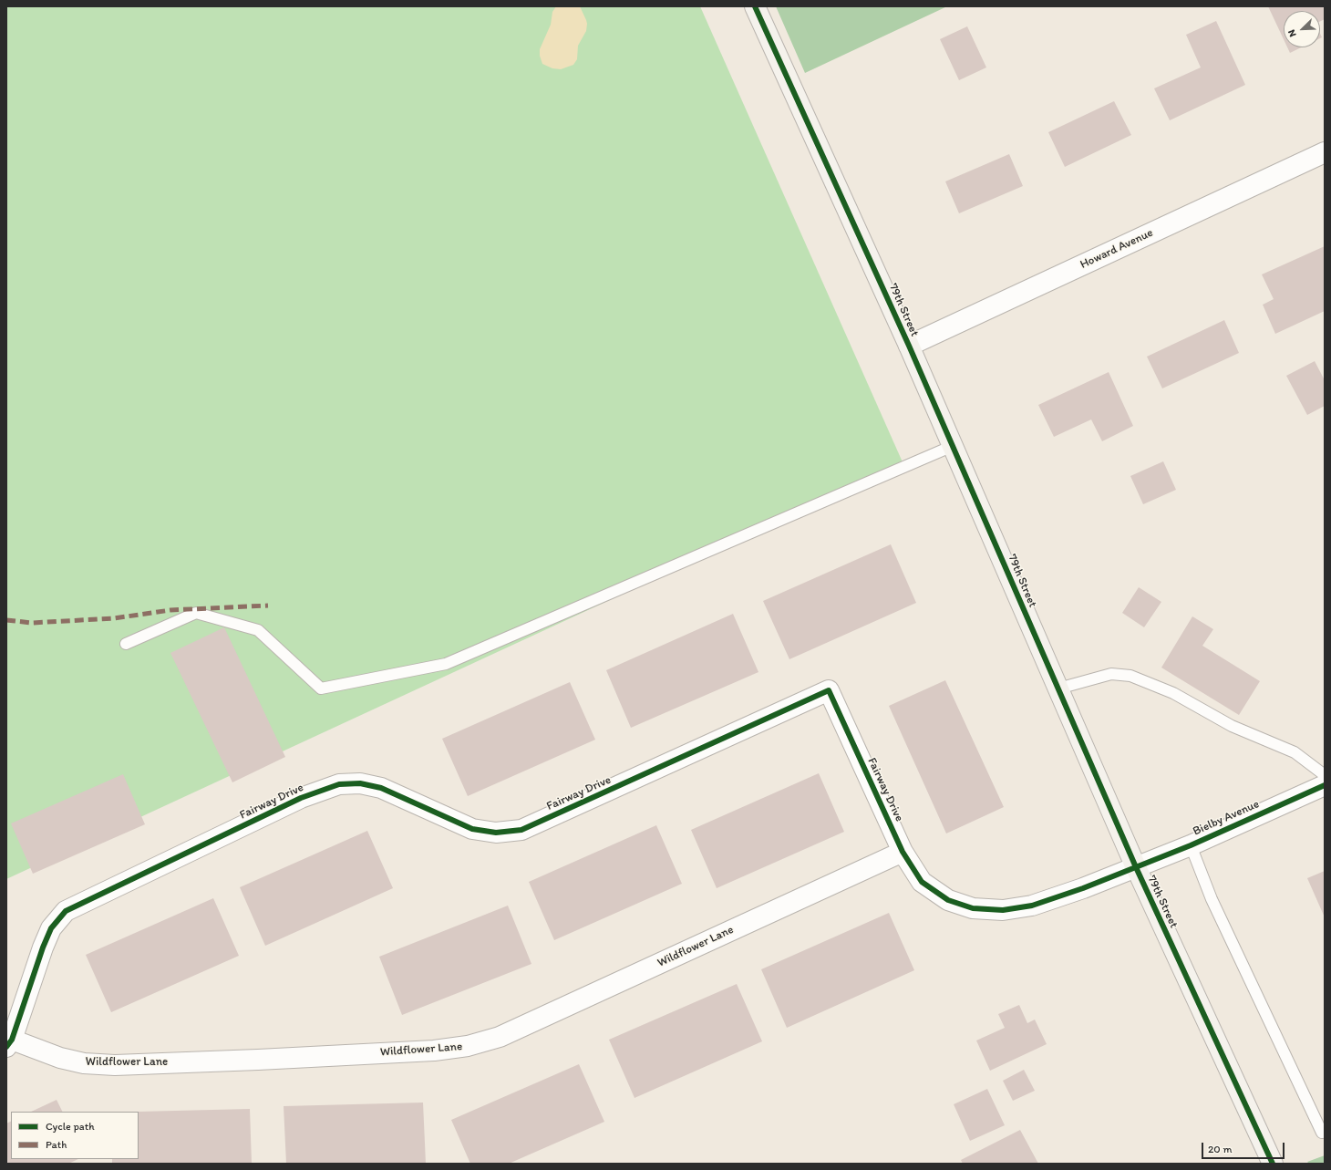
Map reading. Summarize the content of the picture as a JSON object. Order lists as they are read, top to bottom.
{
  "streets": {
    "street": [
      "Howard Avenue",
      "79th Street",
      "Fairway Drive",
      "Bielby Avenue",
      "Wildflower Lane"
    ]
  },
  "crossings": [
    ["Howard Avenue", "79th Street"],
    ["79th Street", "Fairway Drive"],
    ["79th Street", "Bielby Avenue"],
    ["Fairway Drive", "Bielby Avenue"],
    ["Fairway Drive", "Wildflower Lane"]
  ],
  "legend": ["Cycle path", "Path"],
  "scale_bar": "20 m",
  "north": "bottom left"
}
